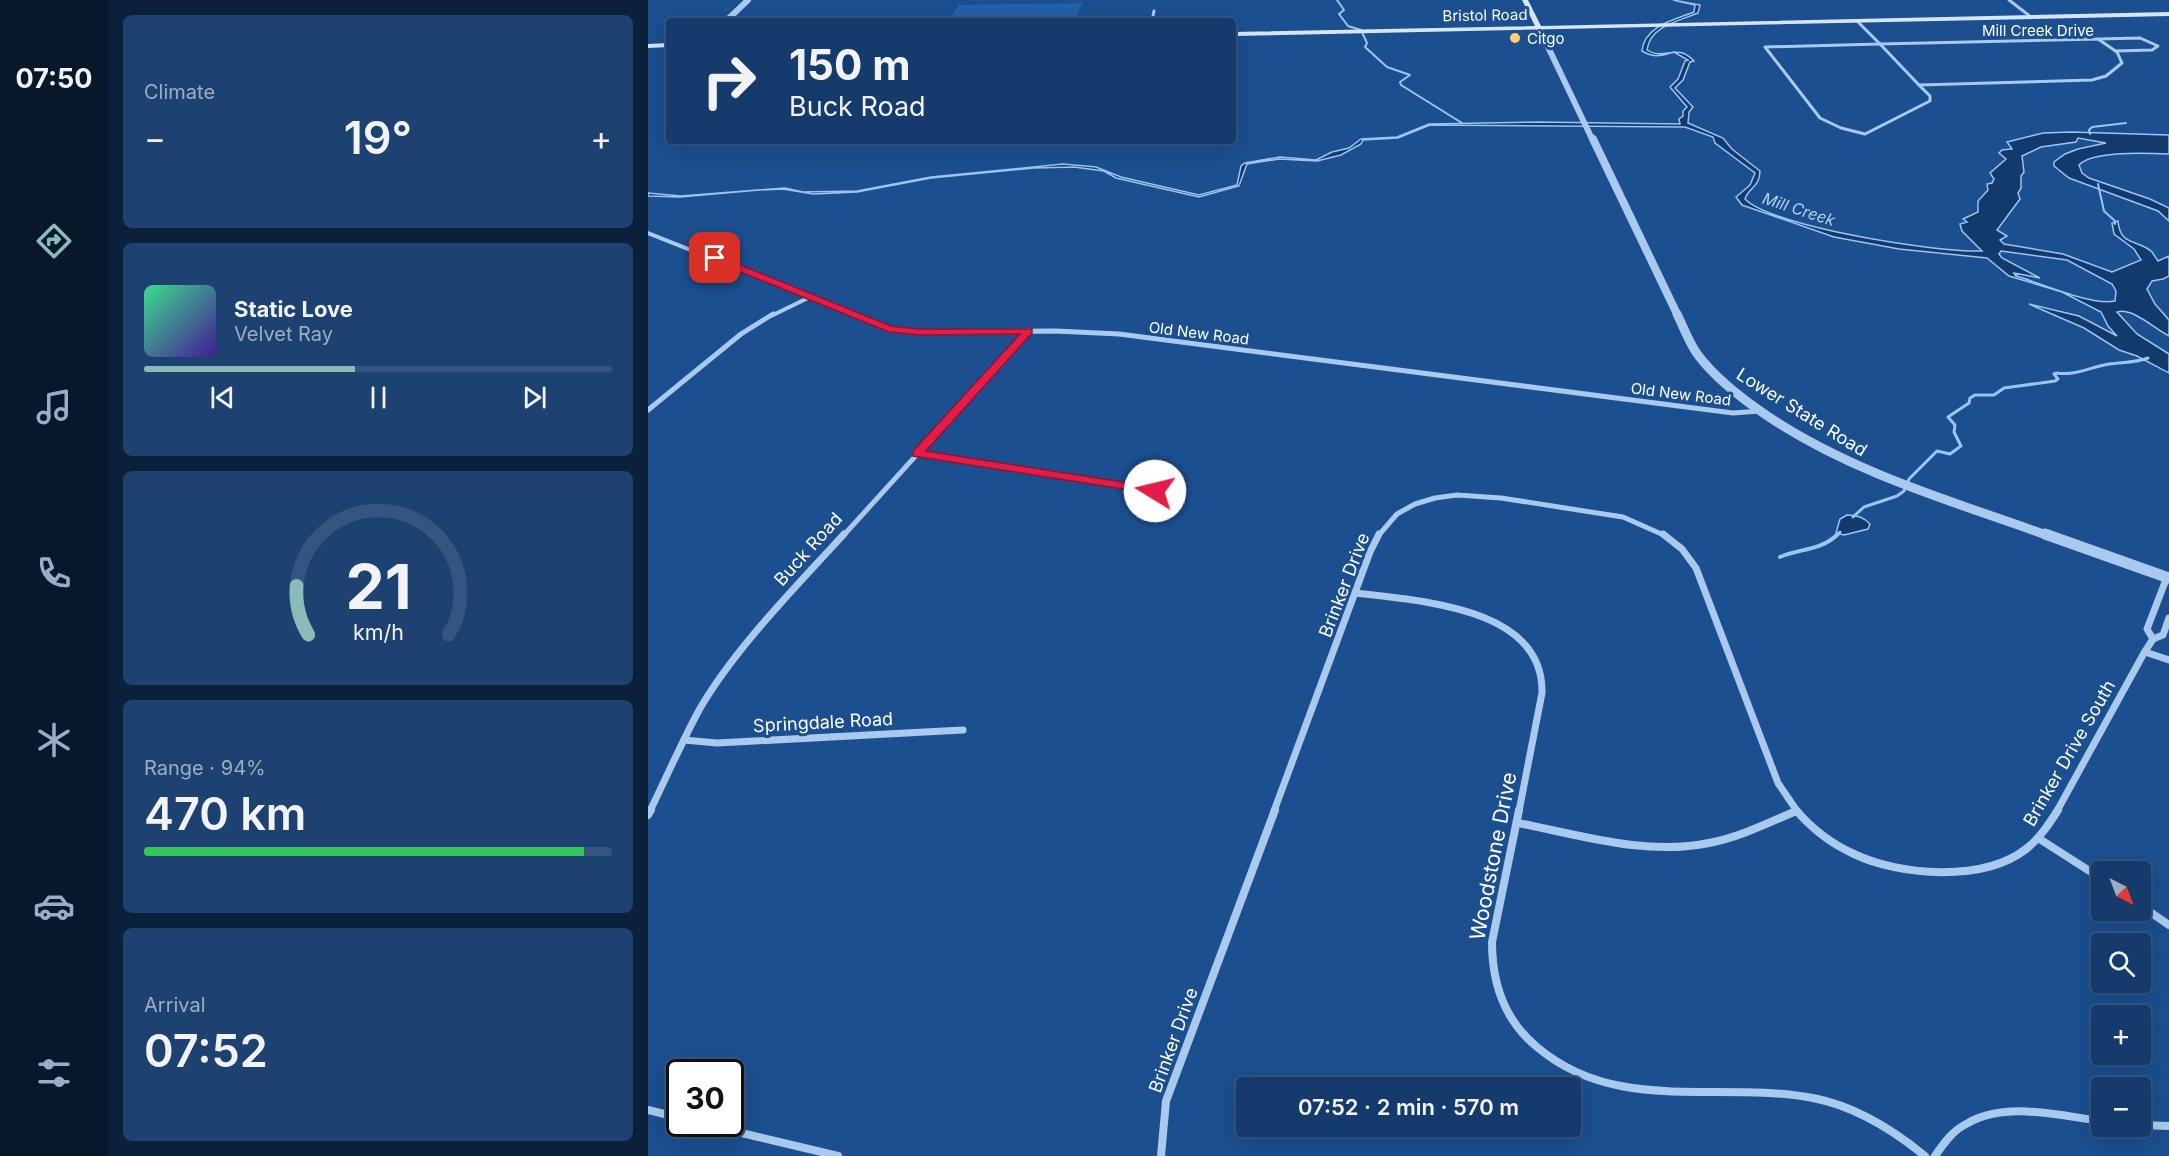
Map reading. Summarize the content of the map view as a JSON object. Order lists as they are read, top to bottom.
{
  "streets": {
    "main road": ["Bristol Road", "Lower State Road"],
    "street": [
      "Mill Creek Drive",
      "Old New Road",
      "Buck Road",
      "Brinker Drive",
      "Springdale Road",
      "Brinker Drive South",
      "Woodstone Drive"
    ]
  },
  "crossings": [
    ["Bristol Road", "Lower State Road"],
    ["Old New Road", "Lower State Road"],
    ["Old New Road", "Buck Road"],
    ["Buck Road", "Springdale Road"],
    ["Brinker Drive", "Brinker Drive South"],
    ["Brinker Drive", "Woodstone Drive"]
  ],
  "water": ["Mill Creek"],
  "places": ["Citgo"],
  "north": "bottom right",
  "page": {
    "tabs": "07:50",
    "tile": [
      "Climate",
      ["Range · 94%", "470 km"],
      ["Arrival", "07:52"]
    ],
    "turn": ["150 m", "Buck Road"],
    "heat": ["−", "19°", "+"],
    "song": ["Static Love", "Velvet Ray"],
    "map_buttons": ["+", "−"],
    "limit": "30",
    "trip": "07:52 · 2 min · 570 m",
    "gauge": ["21", "km/h"]
  }
}
